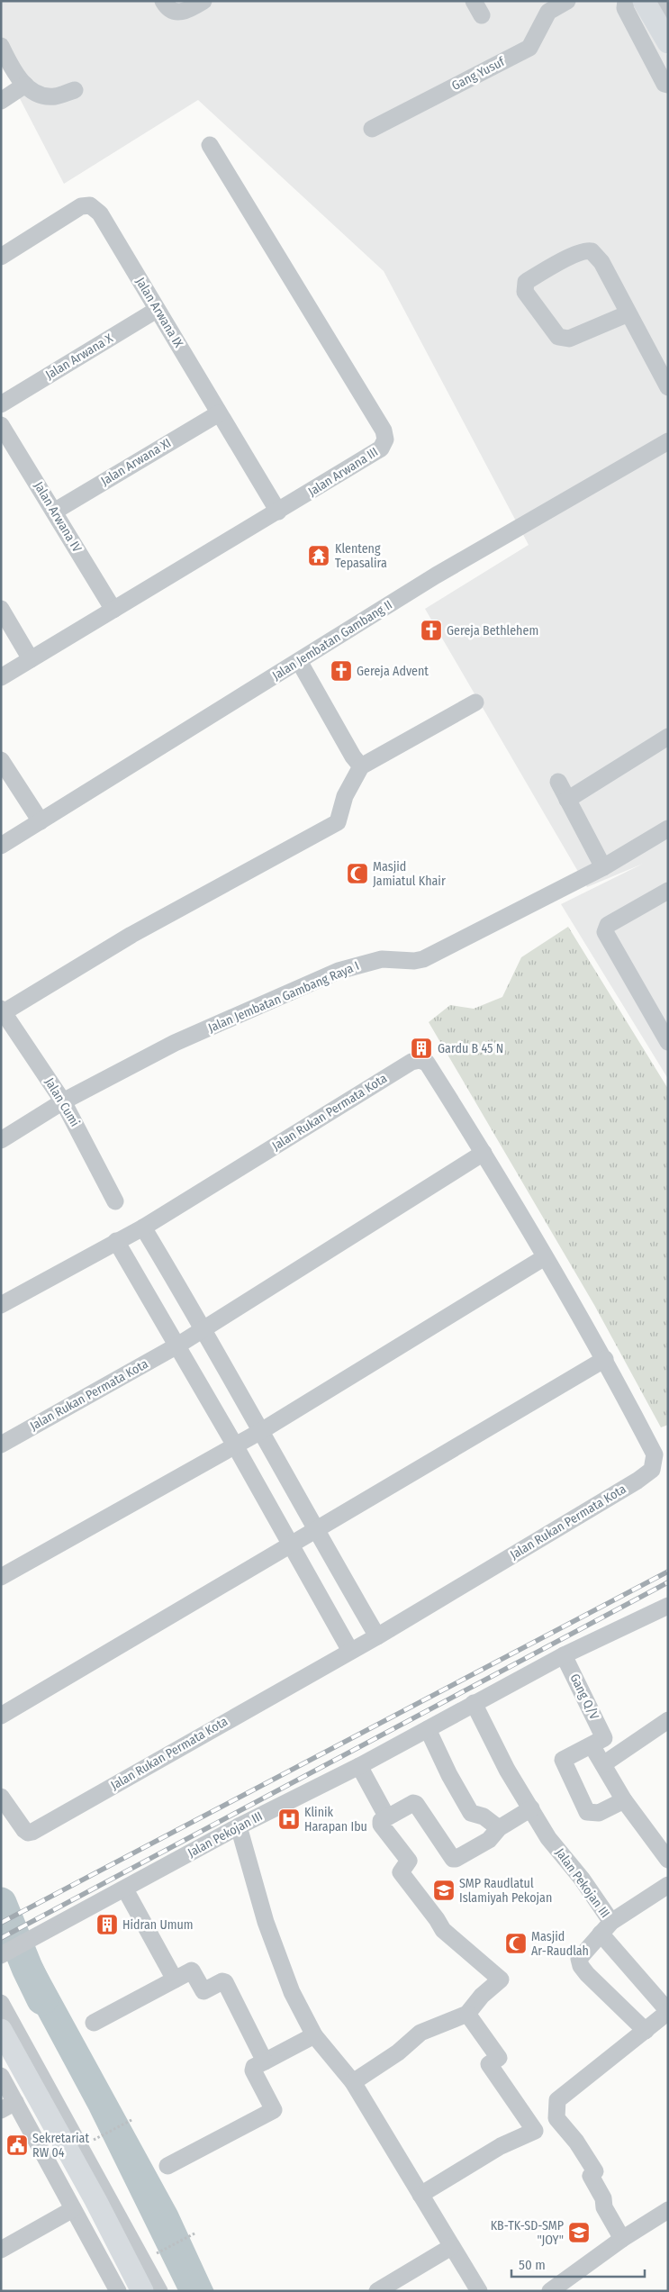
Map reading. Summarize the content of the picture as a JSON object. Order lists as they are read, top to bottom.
{
  "streets": {
    "street": [
      "Gang Yusuf",
      "Jalan Arwana IX",
      "Jalan Arwana X",
      "Jalan Arwana XI",
      "Jalan Arwana III",
      "Jalan Arwana IV",
      "Jalan Jembatan Gambang II",
      "Jalan Jembatan Gambang Raya I",
      "Jalan Cumi",
      "Jalan Rukan Permata Kota",
      "Gang Q/V",
      "Jalan Pekojan III"
    ]
  },
  "crossings": [
    ["Jalan Arwana IX", "Jalan Arwana X"],
    ["Jalan Arwana IX", "Jalan Arwana XI"],
    ["Jalan Arwana IX", "Jalan Arwana III"],
    ["Jalan Arwana XI", "Jalan Arwana IV"],
    ["Jalan Arwana III", "Jalan Arwana IV"],
    ["Jalan Jembatan Gambang Raya I", "Jalan Cumi"],
    ["Gang Q/V", "Jalan Pekojan III"]
  ],
  "places": {
    "temple": ["Klenteng Tepasalira"],
    "church": ["Gereja Bethlehem", "Gereja Advent"],
    "mosque": ["Masjid Jamiatul Khair", "Masjid Ar-Raudlah"],
    "building": ["Gardu B 45 N", "Hidran Umum"],
    "hospital": ["Klinik Harapan Ibu"],
    "school or university": ["SMP Raudlatul Islamiyah Pekojan", "KB-TK-SD-SMP \"JOY\""],
    "public building": ["Sekretariat RW 04"]
  },
  "scale_bar": "50 m"
}
